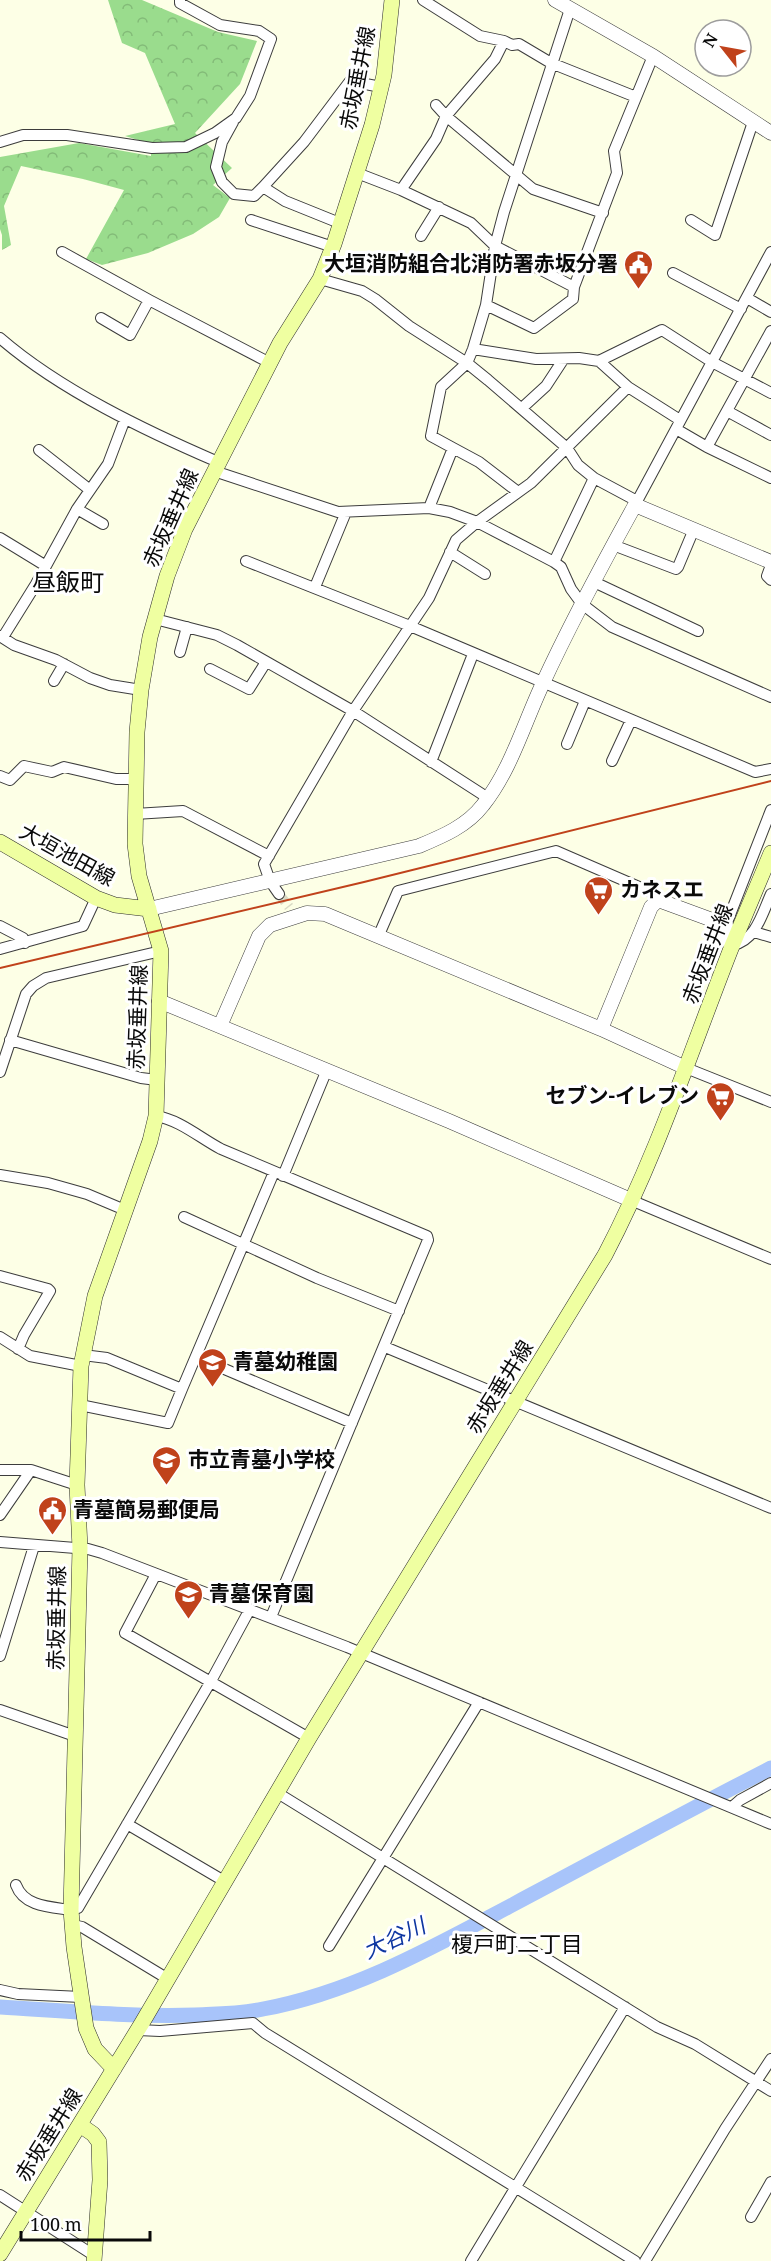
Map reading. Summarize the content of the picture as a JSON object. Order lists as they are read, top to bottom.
{
  "streets": {
    "main road": ["赤坂垂井線", "大垣池田線"]
  },
  "crossings": [
    ["赤坂垂井線", "大垣池田線"]
  ],
  "districts": ["昼飯町", "榎戸町二丁目"],
  "water": ["大谷川"],
  "places": {
    "public building": ["大垣消防組合北消防署赤坂分署", "青墓簡易郵便局"],
    "supermarket": ["カネスエ", "セブン-イレブン"],
    "school or university": ["青墓幼稚園", "市立青墓小学校", "青墓保育園"]
  },
  "scale_bar": "100 m",
  "north": "top left"
}
